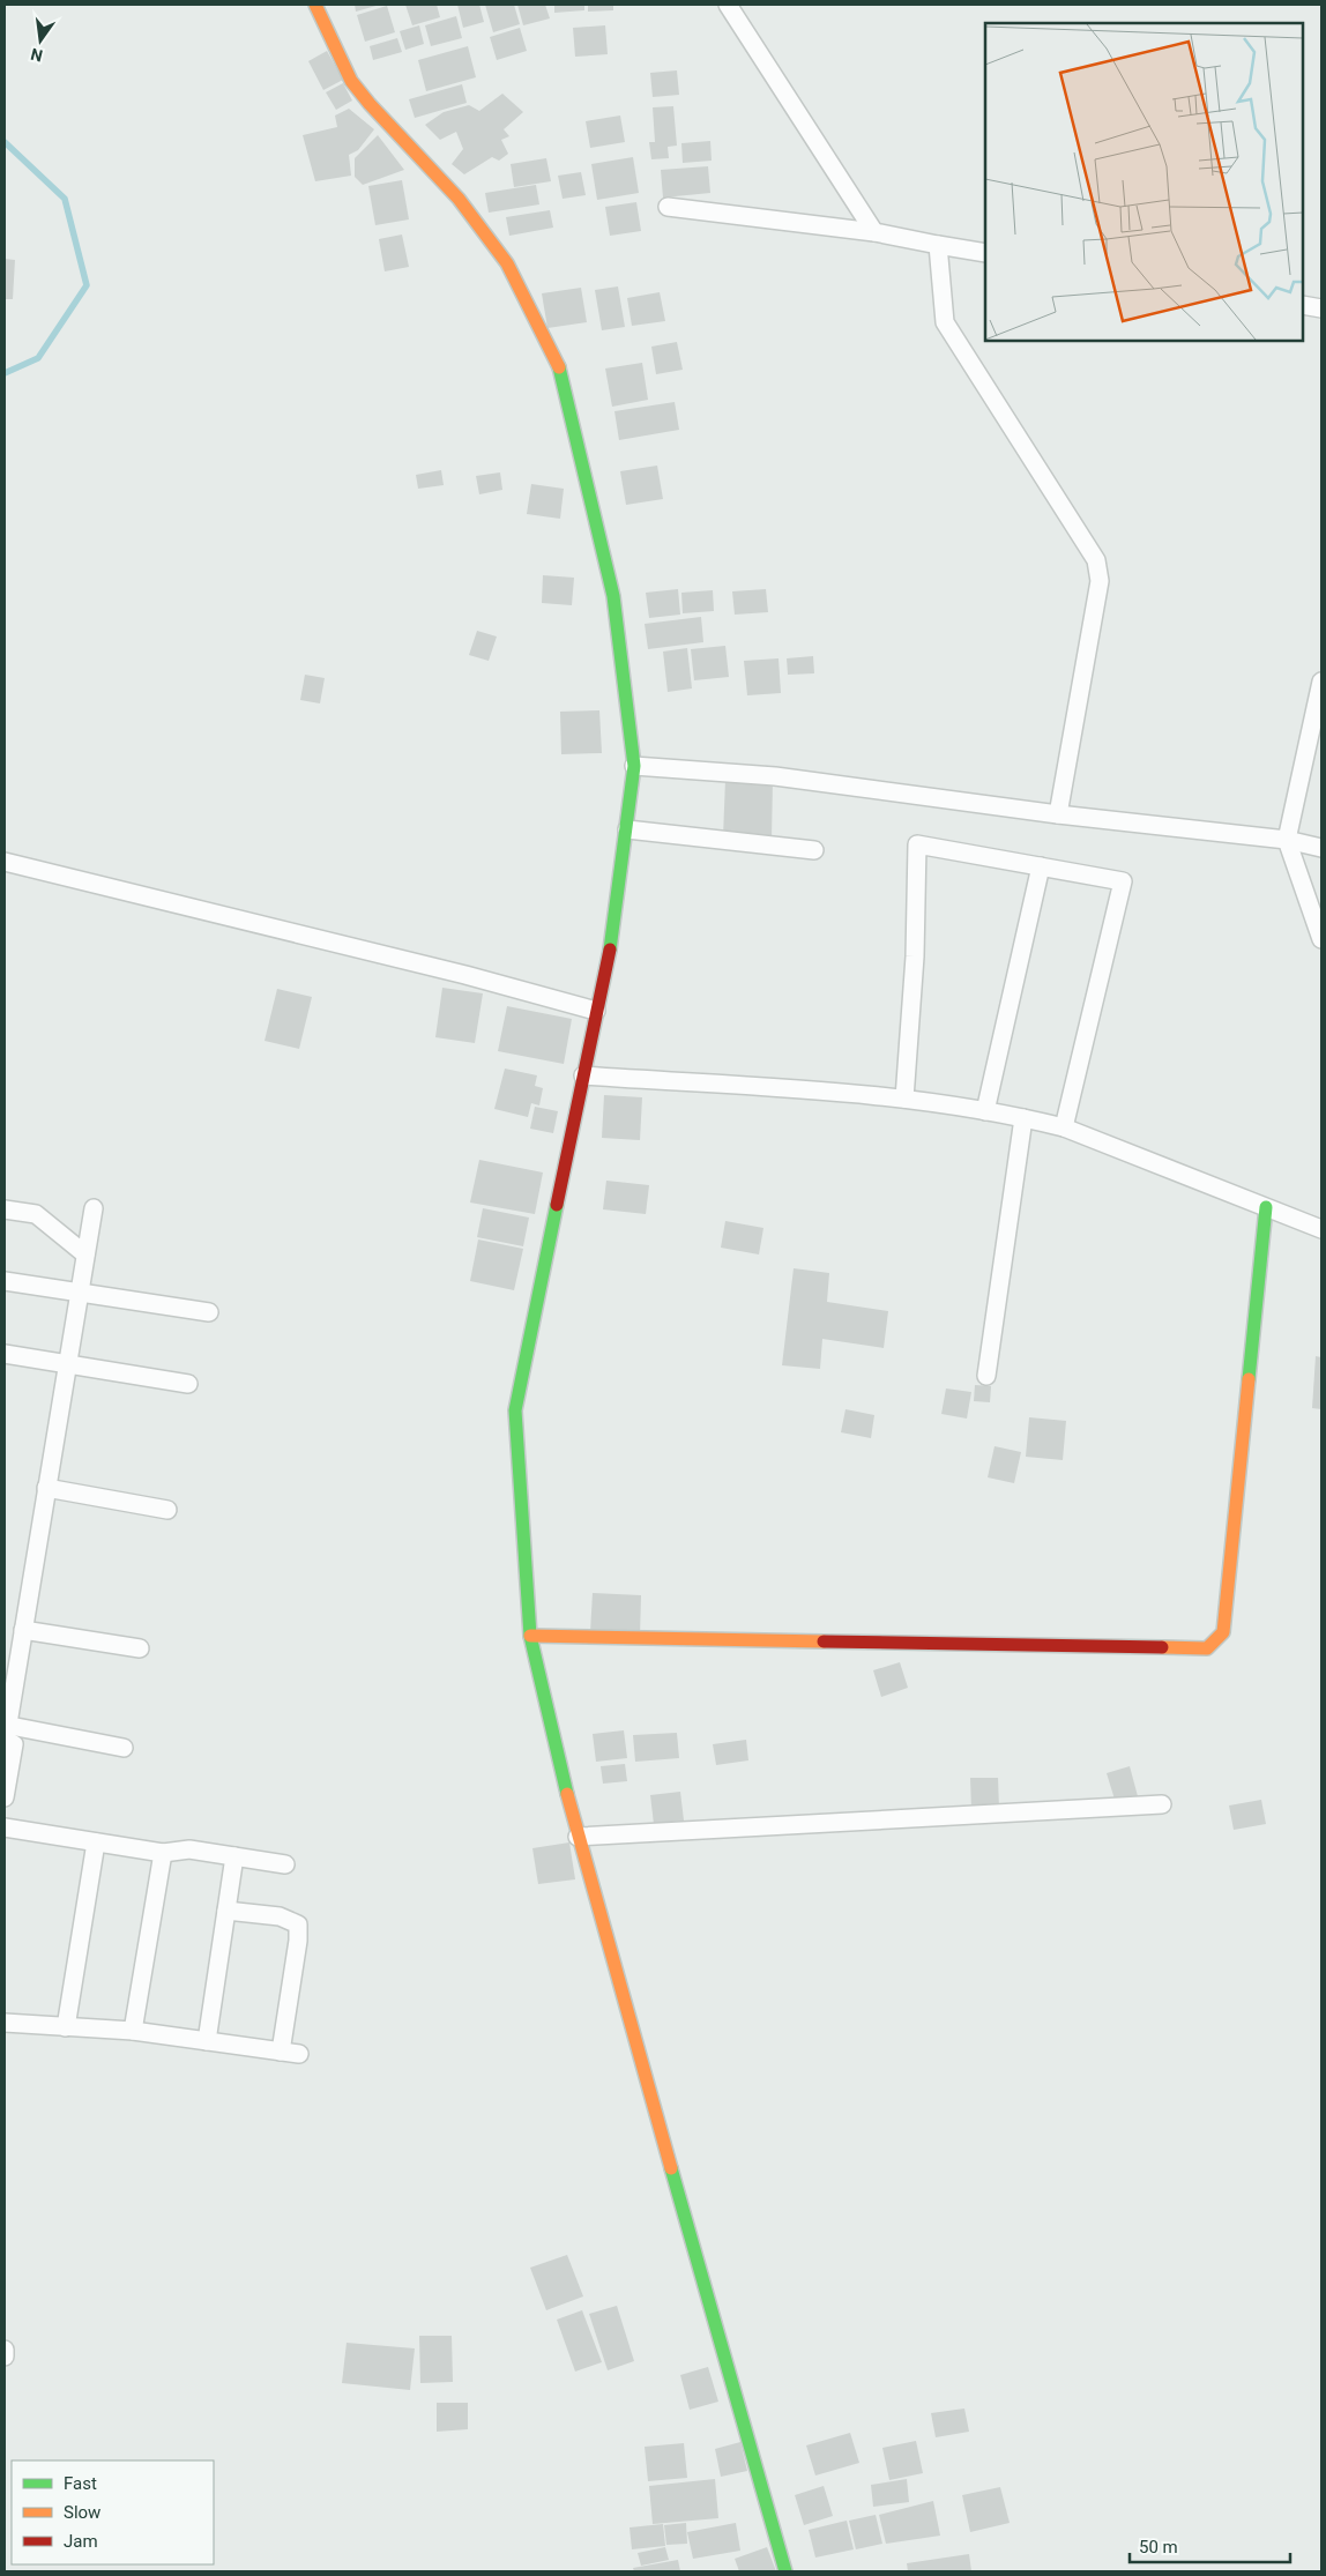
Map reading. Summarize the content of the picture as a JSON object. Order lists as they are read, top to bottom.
{
  "legend": ["Fast", "Slow", "Jam"],
  "scale_bar": "50 m",
  "north": "bottom"
}
